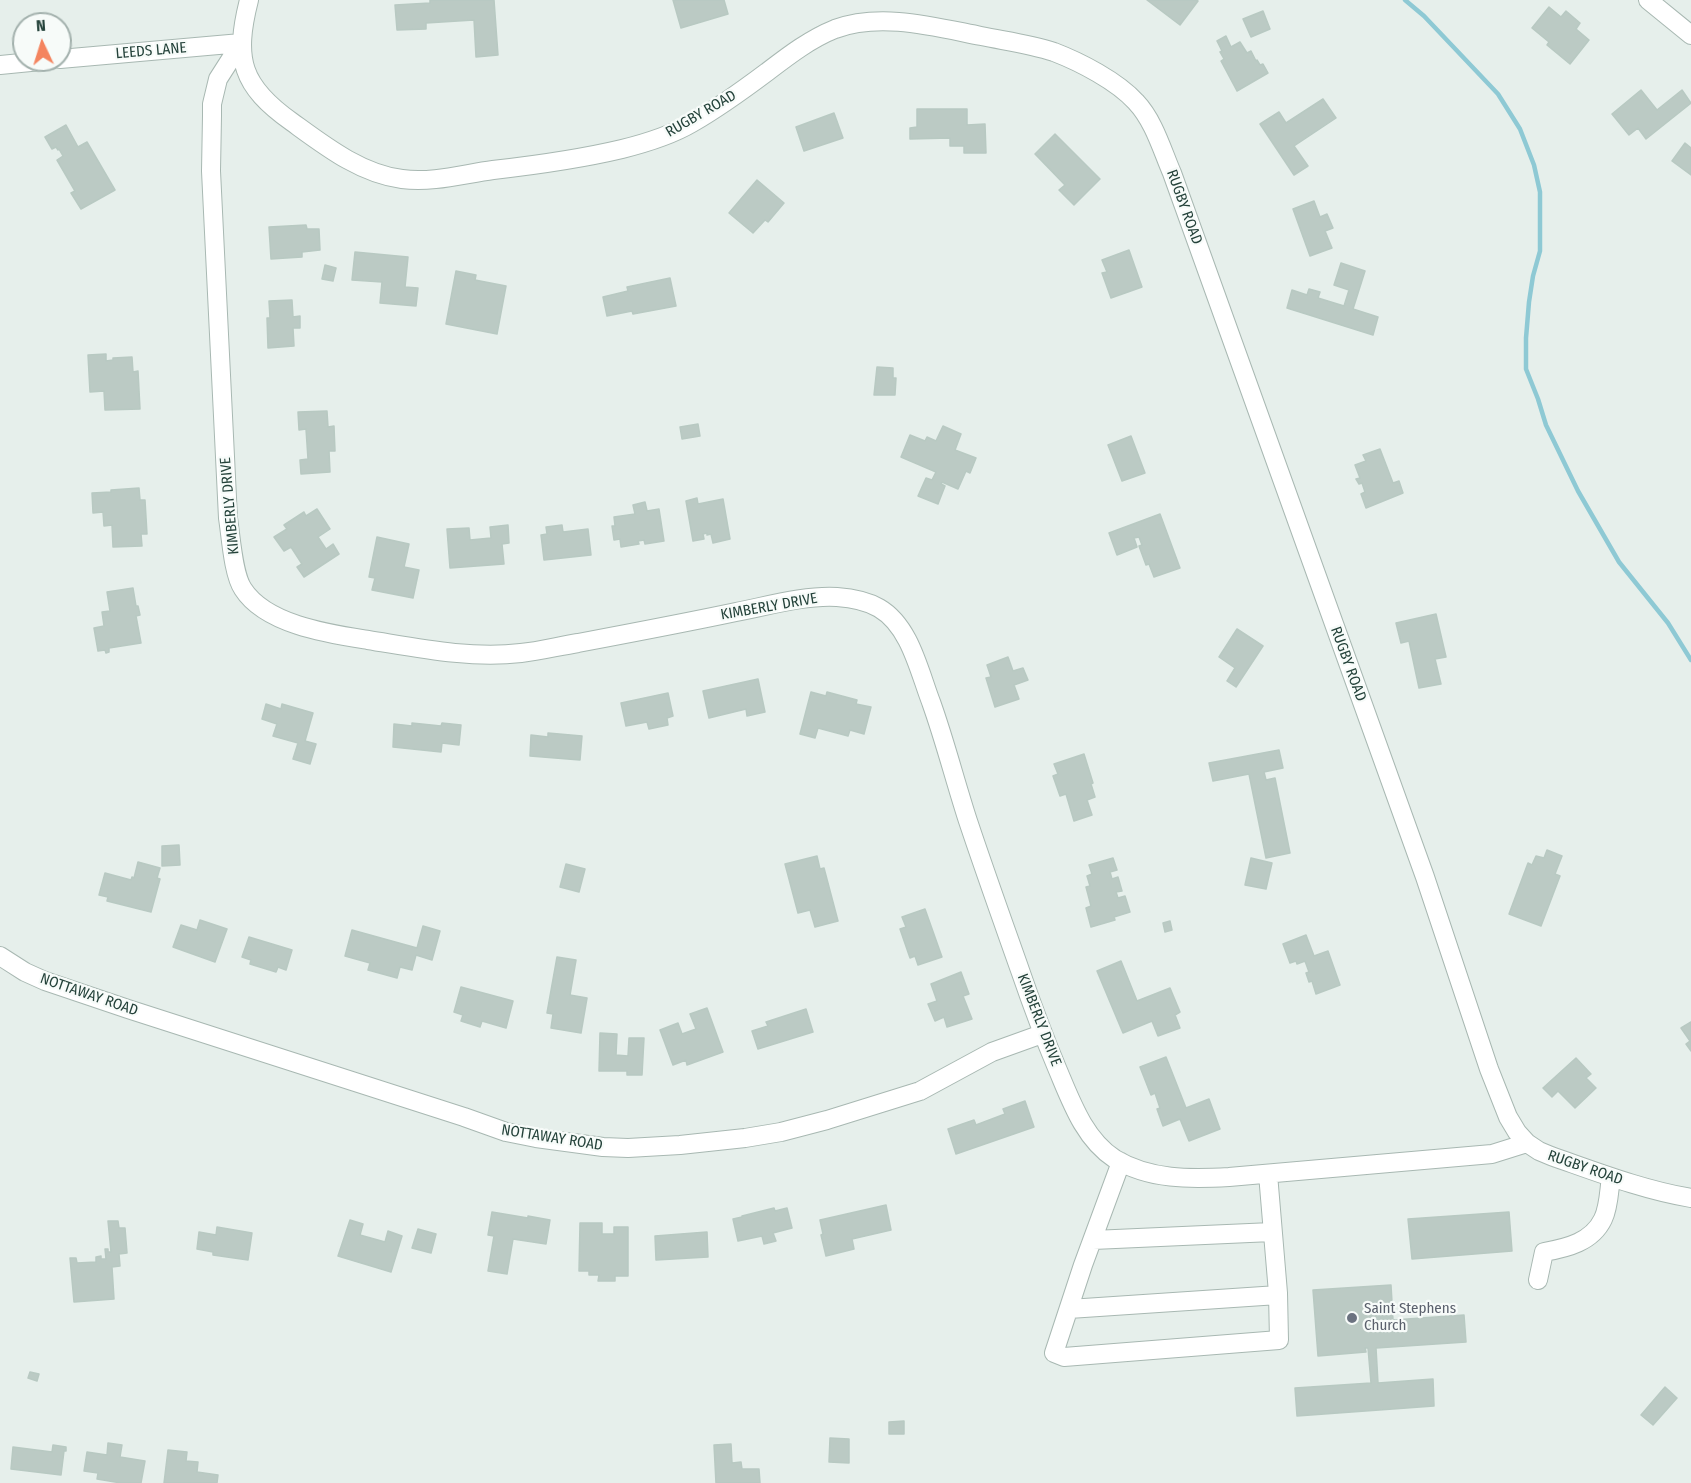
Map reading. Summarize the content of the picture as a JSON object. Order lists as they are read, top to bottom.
{
  "streets": {
    "street": [
      "LEEDS LANE",
      "RUGBY ROAD",
      "KIMBERLY DRIVE",
      "NOTTAWAY ROAD"
    ]
  },
  "crossings": [
    ["LEEDS LANE", "RUGBY ROAD"],
    ["LEEDS LANE", "KIMBERLY DRIVE"],
    ["RUGBY ROAD", "KIMBERLY DRIVE"],
    ["KIMBERLY DRIVE", "NOTTAWAY ROAD"]
  ],
  "places": ["Saint Stephens Church"],
  "north": "top"
}
